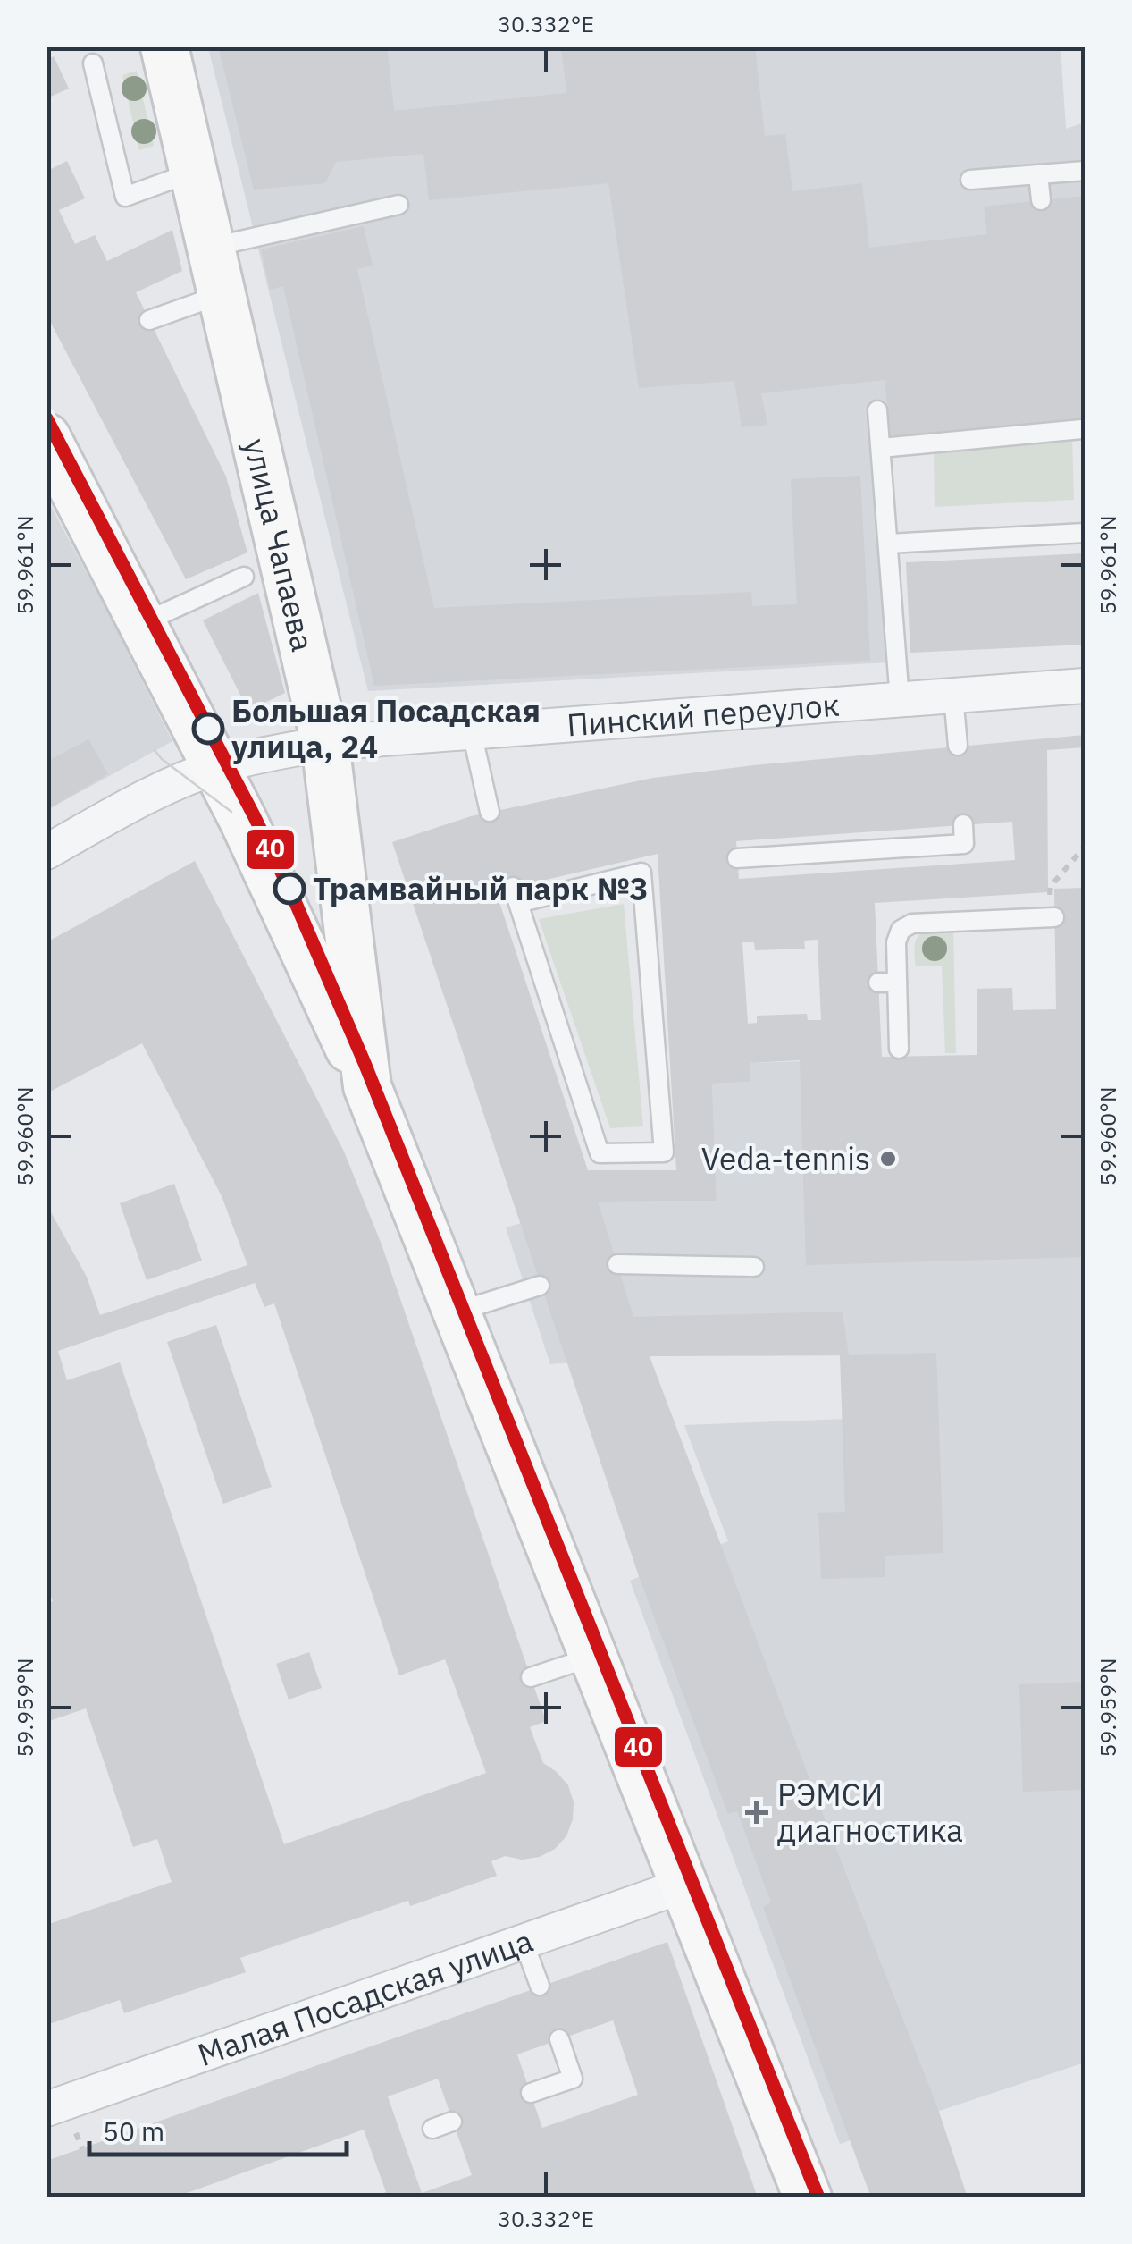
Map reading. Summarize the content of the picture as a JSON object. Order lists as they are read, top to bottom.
{
  "streets": {
    "street": ["улица Чапаева", "Пинский переулок", "Малая Посадская улица"]
  },
  "crossings": [
    ["улица Чапаева", "Пинский переулок"],
    ["улица Чапаева", "Малая Посадская улица"]
  ],
  "places": {
    "other": ["Большая Посадская улица, 24", "Трамвайный парк №3", "Veda-tennis"],
    "health": ["РЭМСИ диагностика"]
  },
  "lines": ["transit line 40"],
  "scale_bar": "50 m",
  "coordinates": [
    "30.332°E",
    "59.961°N",
    "59.960°N",
    "59.959°N"
  ]
}
